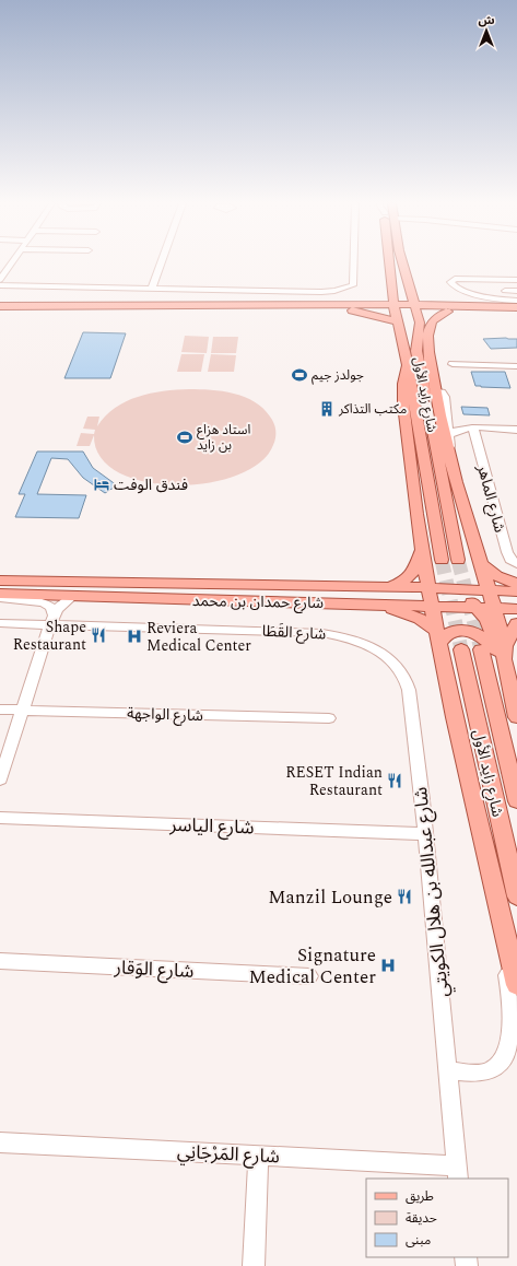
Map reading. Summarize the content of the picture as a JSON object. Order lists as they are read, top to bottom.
{
  "streets": {
    "main road": ["شارع زايد الأول", "شارع حمدان بن محمد"],
    "street": [
      "شارع الماهر",
      "شارع القَطَا",
      "شارع الواجهة",
      "شارع الياسر",
      "شارع عبدالله بن هلال الكويتي",
      "شارع الوَقار",
      "شارع المَرْجَانِي"
    ]
  },
  "crossings": [
    ["شارع القَطَا", "شارع عبدالله بن هلال الكويتي"],
    ["شارع الياسر", "شارع عبدالله بن هلال الكويتي"],
    ["شارع عبدالله بن هلال الكويتي", "شارع المَرْجَانِي"]
  ],
  "places": {
    "sports": ["جولدز جيم", "استاد هزاع بن زايد"],
    "building": ["مكتب التذاكر"],
    "hotel": ["فندق الوفت"],
    "restaurant": ["Shape Restaurant", "RESET Indian Restaurant", "Manzil Lounge"],
    "hospital": ["Reviera Medical Center", "Signature Medical Center"]
  },
  "legend": ["طريق", "حديقة", "مبنى"],
  "north": "top"
}
